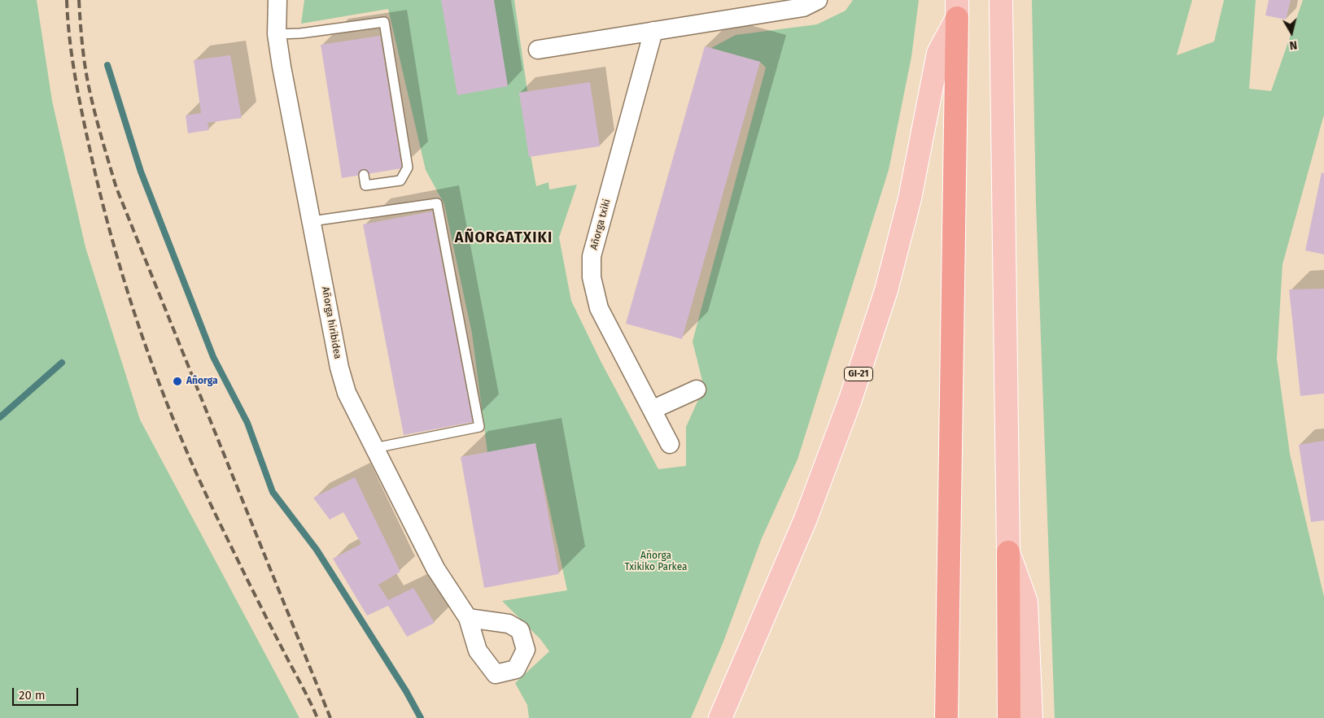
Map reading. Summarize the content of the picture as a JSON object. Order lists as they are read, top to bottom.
{
  "streets": {
    "highway": ["GI-21"],
    "street": ["Añorga txiki", "Añorga hiribidea"]
  },
  "districts": ["AÑORGATXIKI"],
  "parks": ["Añorga Txikiko Parkea"],
  "places": ["Añorga"],
  "scale_bar": "20 m",
  "north": "bottom"
}
